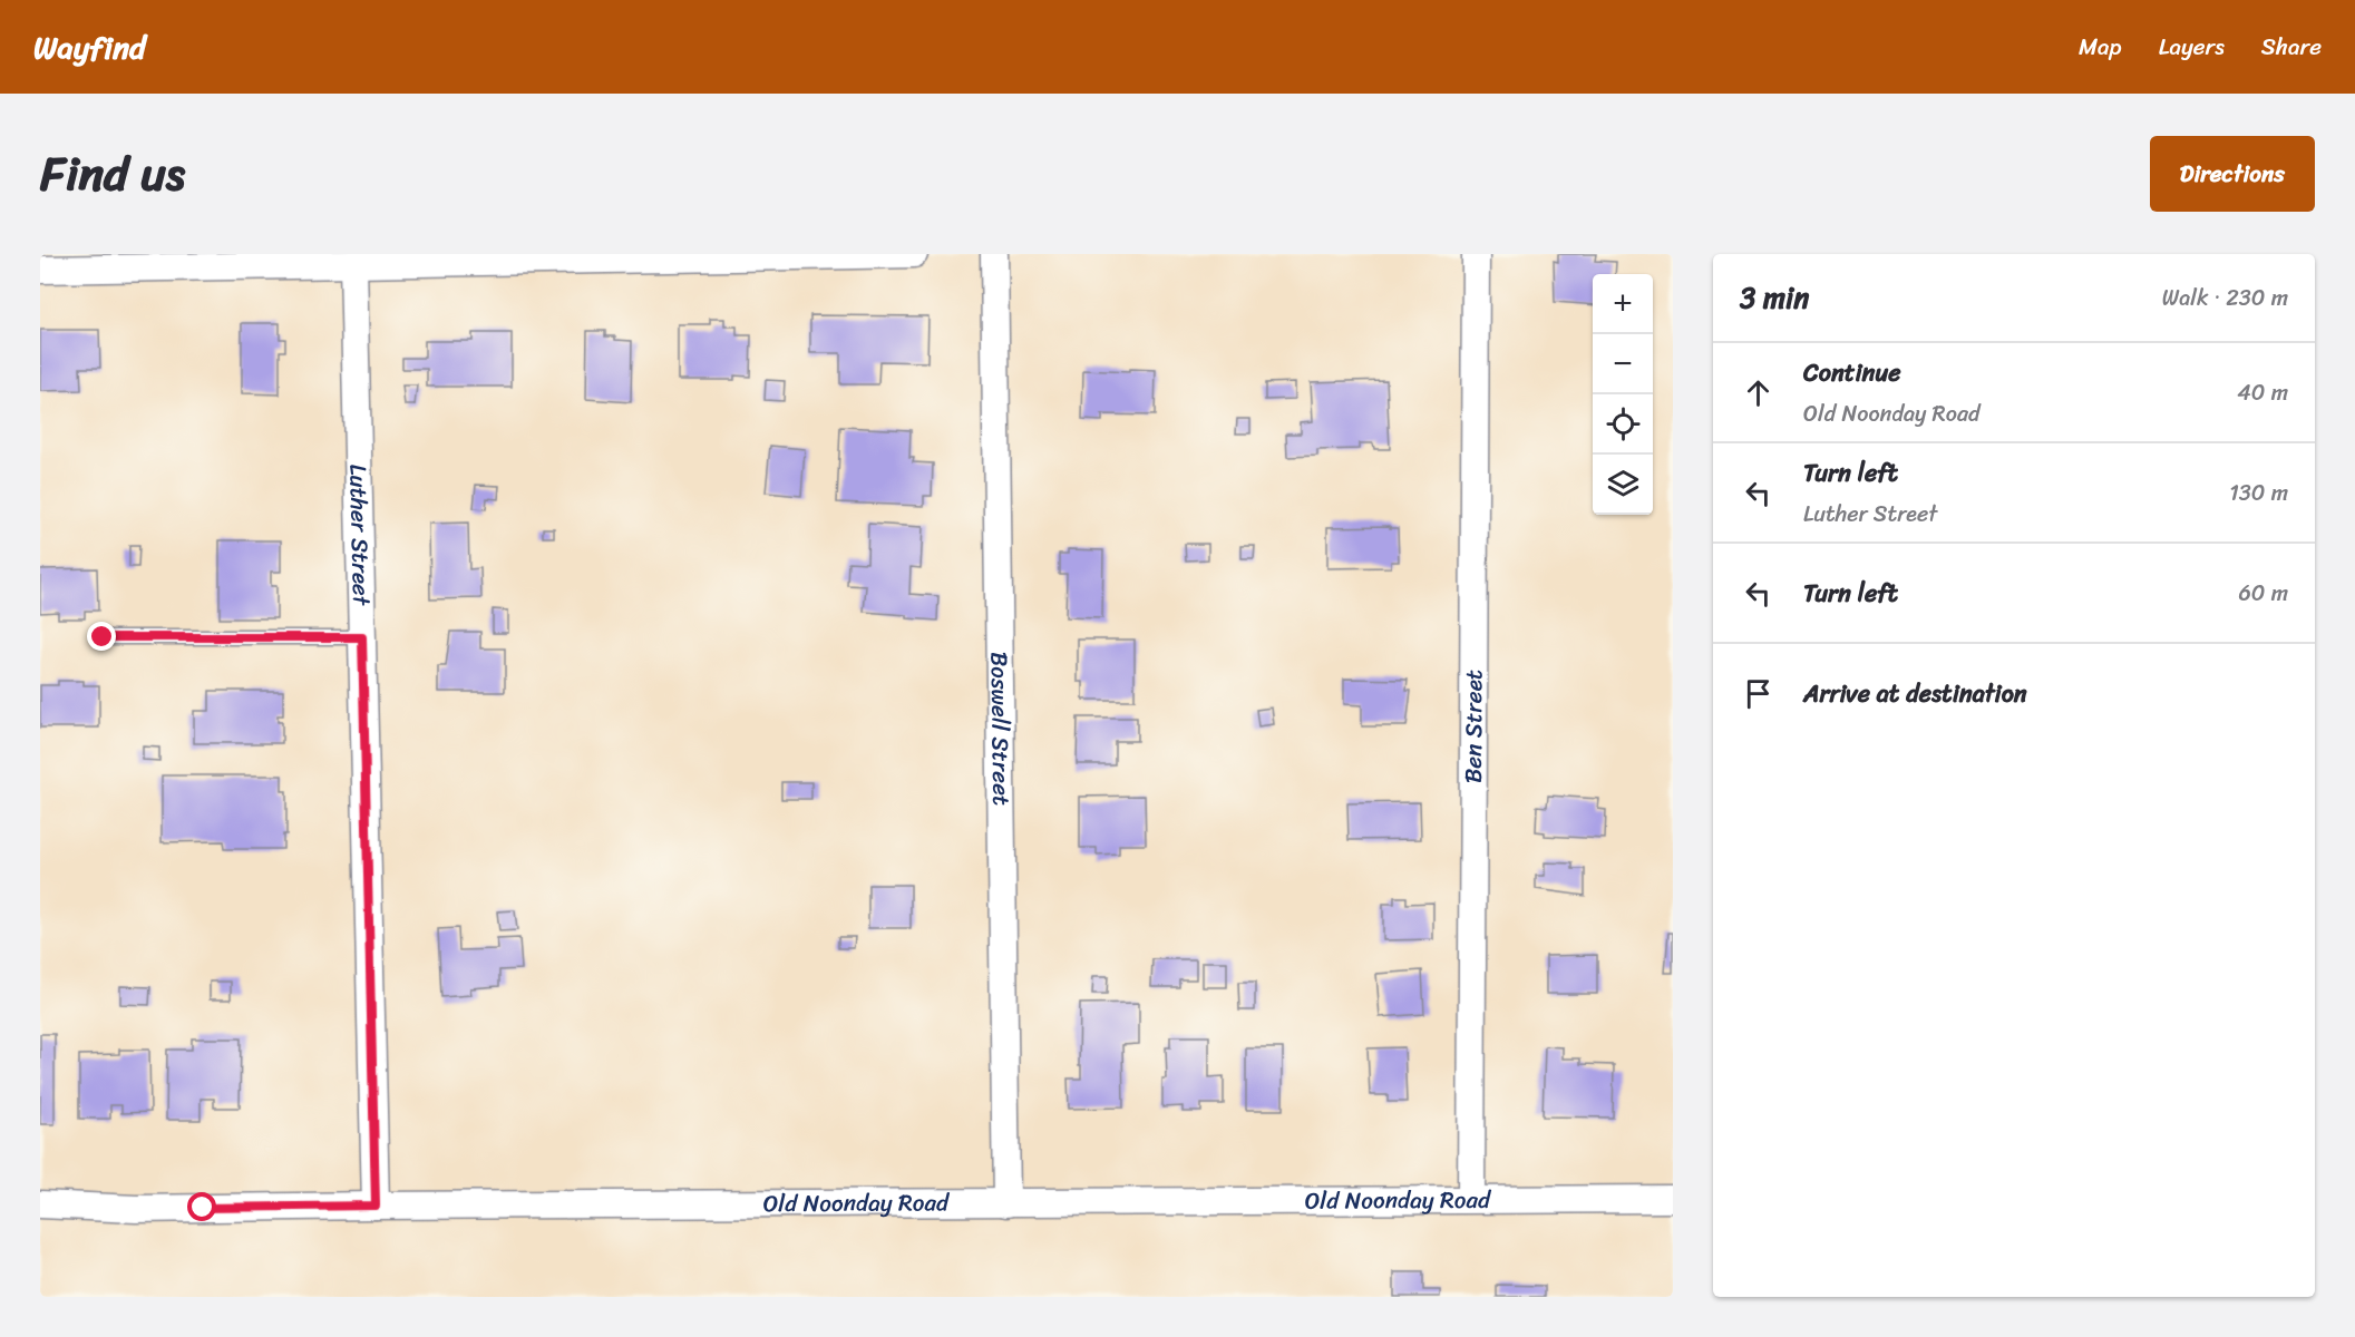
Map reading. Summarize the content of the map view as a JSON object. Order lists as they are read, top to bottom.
{
  "streets": {
    "street": [
      "Luther Street",
      "Ben Street",
      "Boswell Street",
      "Old Noonday Road"
    ]
  },
  "crossings": [
    ["Luther Street", "Old Noonday Road"],
    ["Ben Street", "Old Noonday Road"],
    ["Boswell Street", "Old Noonday Road"]
  ],
  "page": {
    "header": "Wayfind",
    "nav": ["Map", "Layers", "Share"],
    "title": "Find us",
    "buttons": "Directions",
    "heading": ["3 min", "Walk · 230 m"],
    "map_buttons": ["+", "−"],
    "list": [
      ["Continue", "Old Noonday Road", "40 m"],
      ["Turn left", "Luther Street", "130 m"],
      ["Turn left", "60 m"],
      "Arrive at destination"
    ]
  }
}
